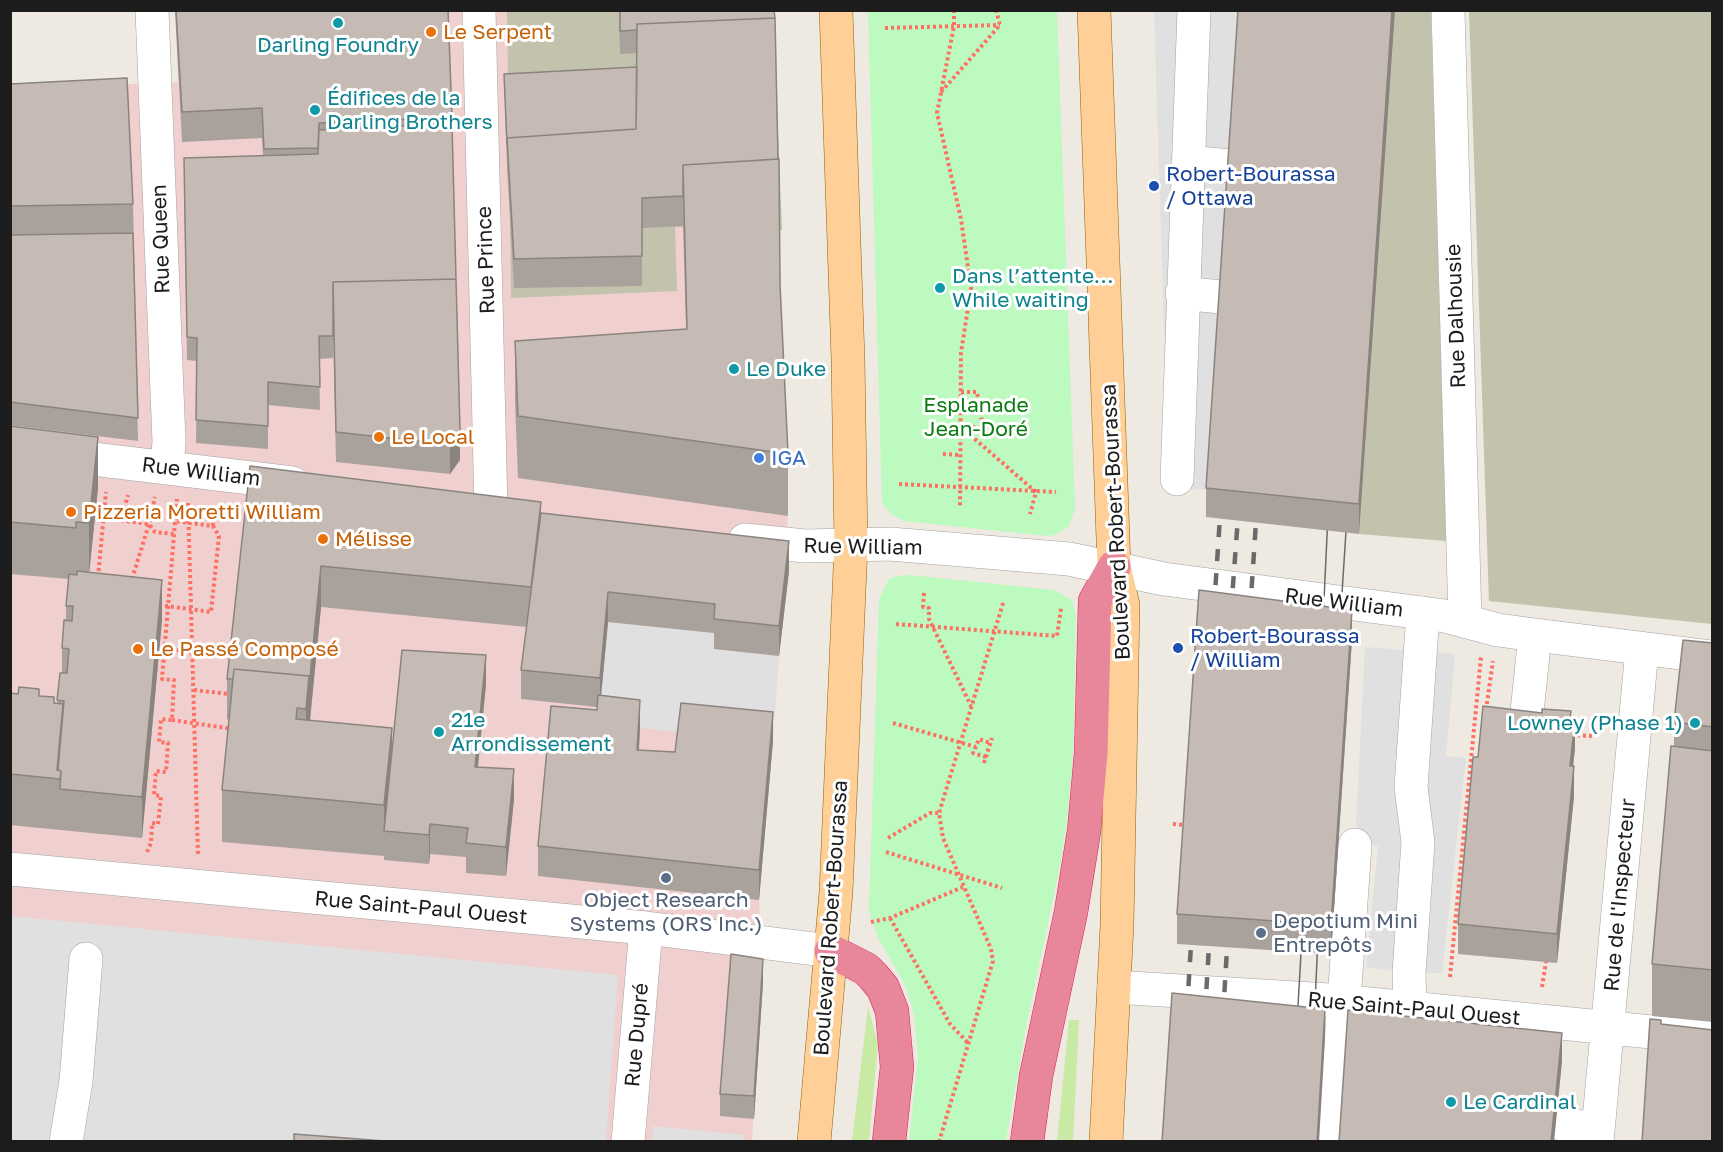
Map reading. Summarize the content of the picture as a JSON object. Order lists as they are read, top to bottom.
{
  "streets": {
    "main road": ["Boulevard Robert-Bourassa"],
    "street": [
      "Rue Queen",
      "Rue Prince",
      "Rue Dalhousie",
      "Rue William",
      "Rue de l'Inspecteur",
      "Rue Saint-Paul Ouest",
      "Rue Dupré"
    ]
  },
  "crossings": [
    ["Rue Queen", "Rue William"],
    ["Rue Dalhousie", "Rue William"],
    ["Rue William", "Boulevard Robert-Bourassa"],
    ["Rue William", "Rue de l'Inspecteur"],
    ["Boulevard Robert-Bourassa", "Rue Saint-Paul Ouest"],
    ["Rue de l'Inspecteur", "Rue Saint-Paul Ouest"],
    ["Rue Saint-Paul Ouest", "Rue Dupré"]
  ],
  "parks": ["Esplanade Jean-Doré"],
  "places": [
    "Darling Foundry",
    "Le Serpent",
    "Édifices de la Darling Brothers",
    "Robert-Bourassa / Ottawa",
    "Dans l’attente… While waiting",
    "Le Duke",
    "Le Local",
    "IGA",
    "Pizzeria Moretti William",
    "Mélisse",
    "Robert-Bourassa / William",
    "Le Passé Composé",
    "Lowney (Phase 1)",
    "21e Arrondissement",
    "Object Research Systems (ORS Inc.)",
    "Depotium Mini Entrepôts",
    "Le Cardinal"
  ]
}
